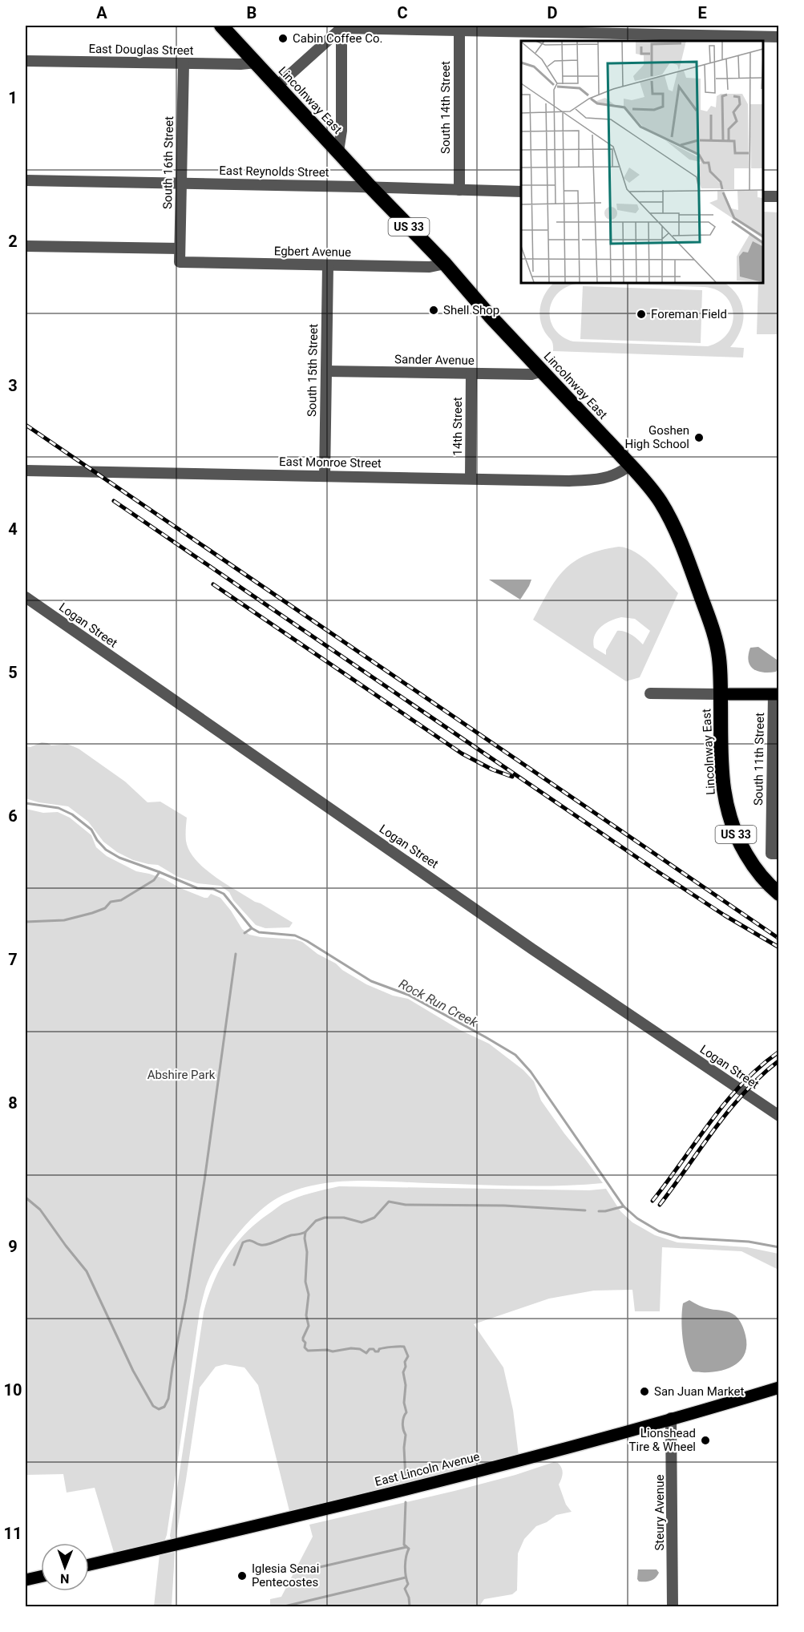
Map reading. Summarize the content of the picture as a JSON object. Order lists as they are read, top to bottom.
{
  "streets": {
    "highway": ["Lincolnway East", "US 33"],
    "main road": ["East Lincoln Avenue"],
    "street": [
      "East Douglas Street",
      "South 14th Street",
      "South 16th Street",
      "East Reynolds Street",
      "Egbert Avenue",
      "Sander Avenue",
      "South 15th Street",
      "14th Street",
      "East Monroe Street",
      "Logan Street",
      "South 11th Street",
      "Steury Avenue"
    ]
  },
  "crossings": [
    ["East Douglas Street", "Lincolnway East"],
    ["East Douglas Street", "South 16th Street"],
    ["Lincolnway East", "East Reynolds Street"],
    ["Lincolnway East", "Egbert Avenue"],
    ["Lincolnway East", "Sander Avenue"],
    ["Lincolnway East", "East Monroe Street"],
    ["South 14th Street", "East Reynolds Street"],
    ["South 16th Street", "East Reynolds Street"],
    ["South 16th Street", "Egbert Avenue"],
    ["Egbert Avenue", "South 15th Street"],
    ["Sander Avenue", "South 15th Street"],
    ["Sander Avenue", "14th Street"],
    ["South 15th Street", "East Monroe Street"],
    ["14th Street", "East Monroe Street"],
    ["East Lincoln Avenue", "Steury Avenue"]
  ],
  "water": ["Rock Run Creek"],
  "parks": ["Abshire Park"],
  "places": [
    "Cabin Coffee Co.",
    "Shell Shop",
    "Foreman Field",
    "Goshen High School",
    "San Juan Market",
    "Lionshead Tire & Wheel",
    "Iglesia Senai Pentecostes"
  ],
  "north": "bottom",
  "grid": {
    "columns": [
      "A",
      "B",
      "C",
      "D",
      "E"
    ],
    "rows": [
      "1",
      "2",
      "3",
      "4",
      "5",
      "6",
      "7",
      "8",
      "9",
      "10",
      "11"
    ]
  }
}
